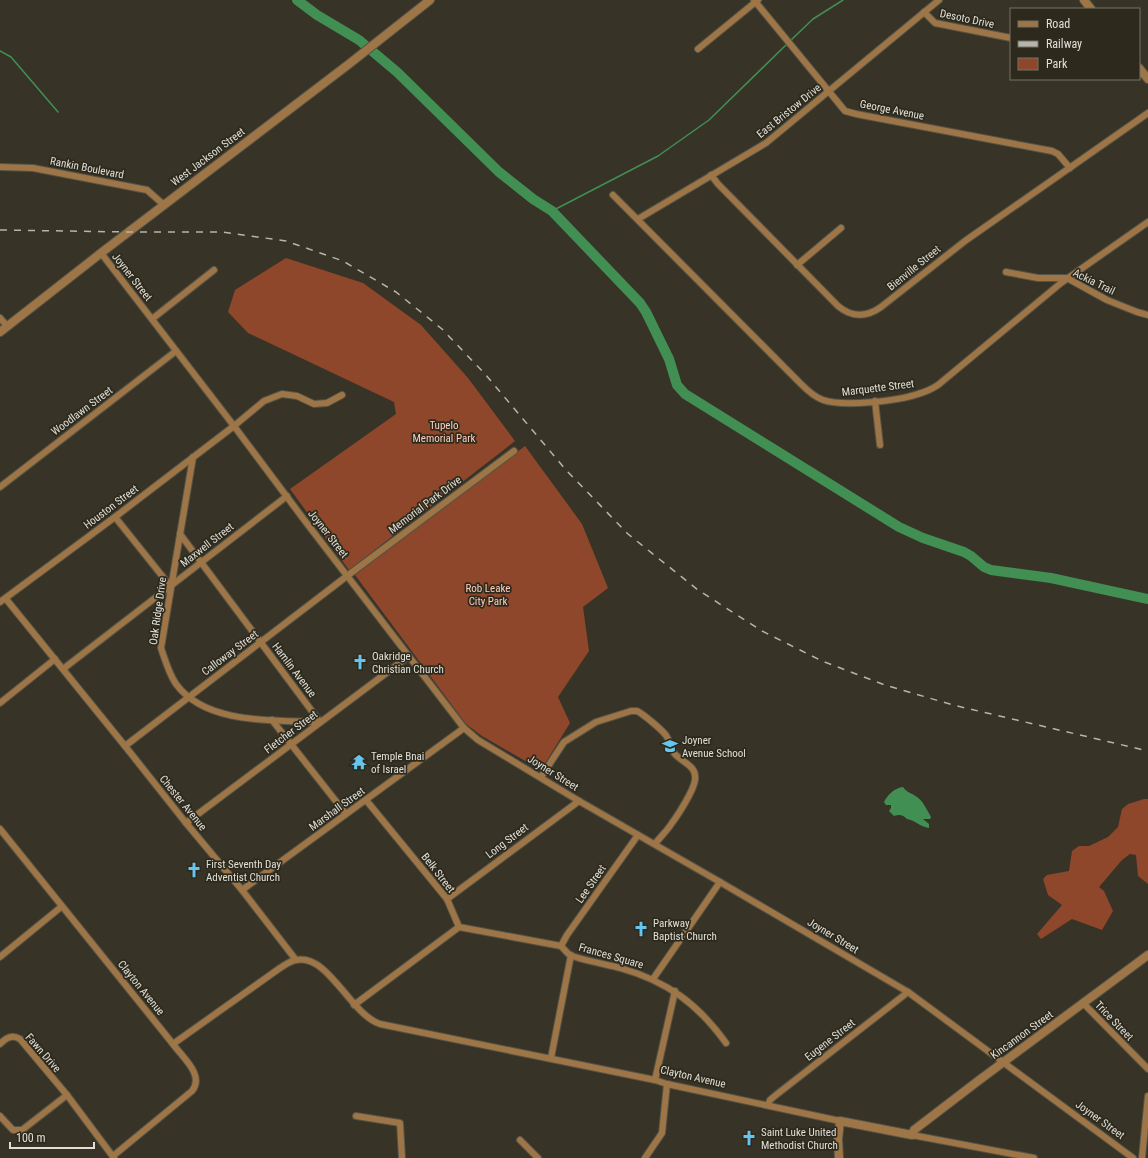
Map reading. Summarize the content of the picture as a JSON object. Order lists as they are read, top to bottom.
{
  "streets": {
    "street": [
      "Desoto Drive",
      "George Avenue",
      "East Bristow Drive",
      "West Jackson Street",
      "Rankin Boulevard",
      "Bienville Street",
      "Joyner Street",
      "Ackia Trail",
      "Marquette Street",
      "Woodlawn Street",
      "Memorial Park Drive",
      "Houston Street",
      "Maxwell Street",
      "Oak Ridge Drive",
      "Calloway Street",
      "Hamlin Avenue",
      "Fletcher Street",
      "Chester Avenue",
      "Marshall Street",
      "Long Street",
      "Belk Street",
      "Lee Street",
      "Frances Square",
      "Clayton Avenue",
      "Trice Street",
      "Kincannon Street",
      "Eugene Street",
      "Fawn Drive"
    ]
  },
  "crossings": [
    ["Desoto Drive", "East Bristow Drive"],
    ["George Avenue", "East Bristow Drive"],
    ["George Avenue", "Bienville Street"],
    ["East Bristow Drive", "Bienville Street"],
    ["East Bristow Drive", "Marquette Street"],
    ["West Jackson Street", "Rankin Boulevard"],
    ["West Jackson Street", "Joyner Street"],
    ["Joyner Street", "Woodlawn Street"],
    ["Joyner Street", "Memorial Park Drive"],
    ["Joyner Street", "Houston Street"],
    ["Joyner Street", "Maxwell Street"],
    ["Joyner Street", "Calloway Street"],
    ["Joyner Street", "Fletcher Street"],
    ["Joyner Street", "Marshall Street"],
    ["Joyner Street", "Long Street"],
    ["Joyner Street", "Lee Street"],
    ["Joyner Street", "Kincannon Street"],
    ["Joyner Street", "Eugene Street"],
    ["Ackia Trail", "Marquette Street"],
    ["Memorial Park Drive", "Calloway Street"],
    ["Houston Street", "Oak Ridge Drive"],
    ["Houston Street", "Chester Avenue"],
    ["Maxwell Street", "Oak Ridge Drive"],
    ["Maxwell Street", "Hamlin Avenue"],
    ["Maxwell Street", "Chester Avenue"],
    ["Oak Ridge Drive", "Calloway Street"],
    ["Oak Ridge Drive", "Hamlin Avenue"],
    ["Oak Ridge Drive", "Fletcher Street"],
    ["Calloway Street", "Hamlin Avenue"],
    ["Calloway Street", "Chester Avenue"],
    ["Hamlin Avenue", "Fletcher Street"],
    ["Fletcher Street", "Chester Avenue"],
    ["Chester Avenue", "Marshall Street"],
    ["Marshall Street", "Belk Street"],
    ["Long Street", "Belk Street"],
    ["Frances Square", "Clayton Avenue"],
    ["Clayton Avenue", "Kincannon Street"],
    ["Clayton Avenue", "Eugene Street"],
    ["Clayton Avenue", "Fawn Drive"],
    ["Trice Street", "Kincannon Street"]
  ],
  "parks": ["Tupelo Memorial Park", "Rob Leake City Park"],
  "places": {
    "church": [
      "Oakridge Christian Church",
      "First Seventh Day Adventist Church",
      "Parkway Baptist Church",
      "Saint Luke United Methodist Church"
    ],
    "school or university": ["Joyner Avenue School"],
    "temple": ["Temple Bnai of Israel"]
  },
  "legend": ["Road", "Railway", "Park"],
  "scale_bar": "100 m"
}
